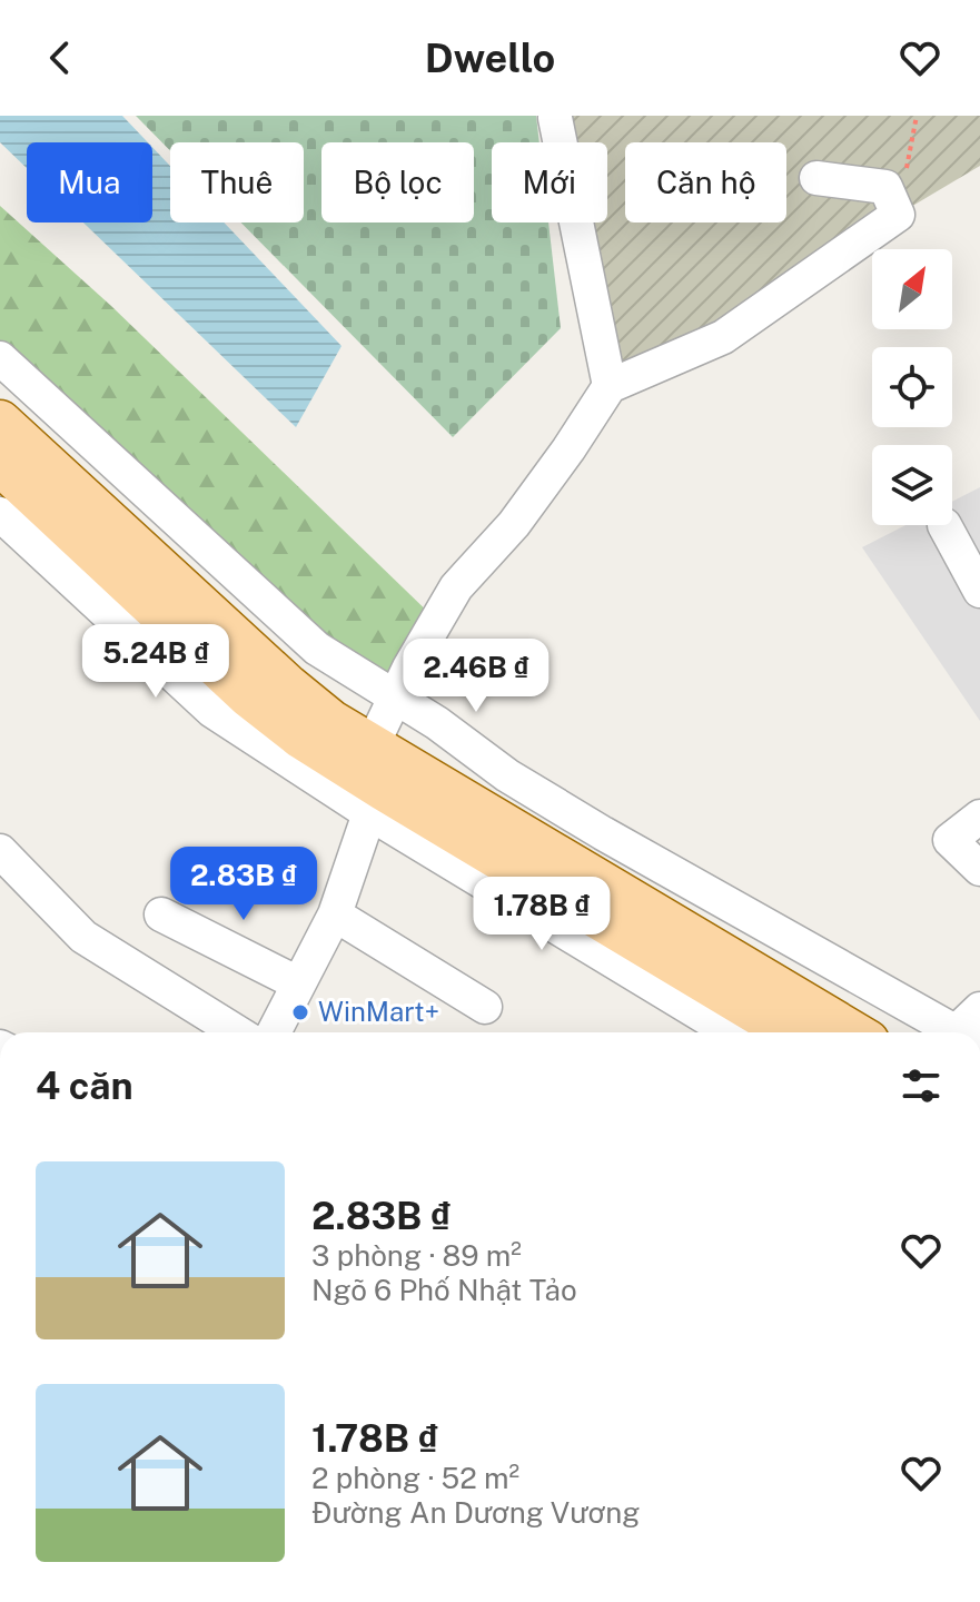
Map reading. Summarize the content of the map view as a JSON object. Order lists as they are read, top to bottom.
{
  "places": ["WinMart+"],
  "north": "top right",
  "page": {
    "header": "Dwello",
    "chip": [
      "Mua",
      "Thuê",
      "Bộ lọc",
      "Mới",
      "Căn hộ"
    ],
    "price": [
      "5.24B ₫",
      "2.46B ₫",
      "2.83B ₫",
      "1.78B ₫"
    ],
    "heading": "4 căn",
    "list": [
      {
        "name": "2.83B ₫",
        "note": "3 phòng · 89 m² · Ngõ 6 Phố Nhật Tảo"
      },
      {
        "name": "1.78B ₫",
        "note": "2 phòng · 52 m² · Đường An Dương Vương"
      }
    ]
  }
}
